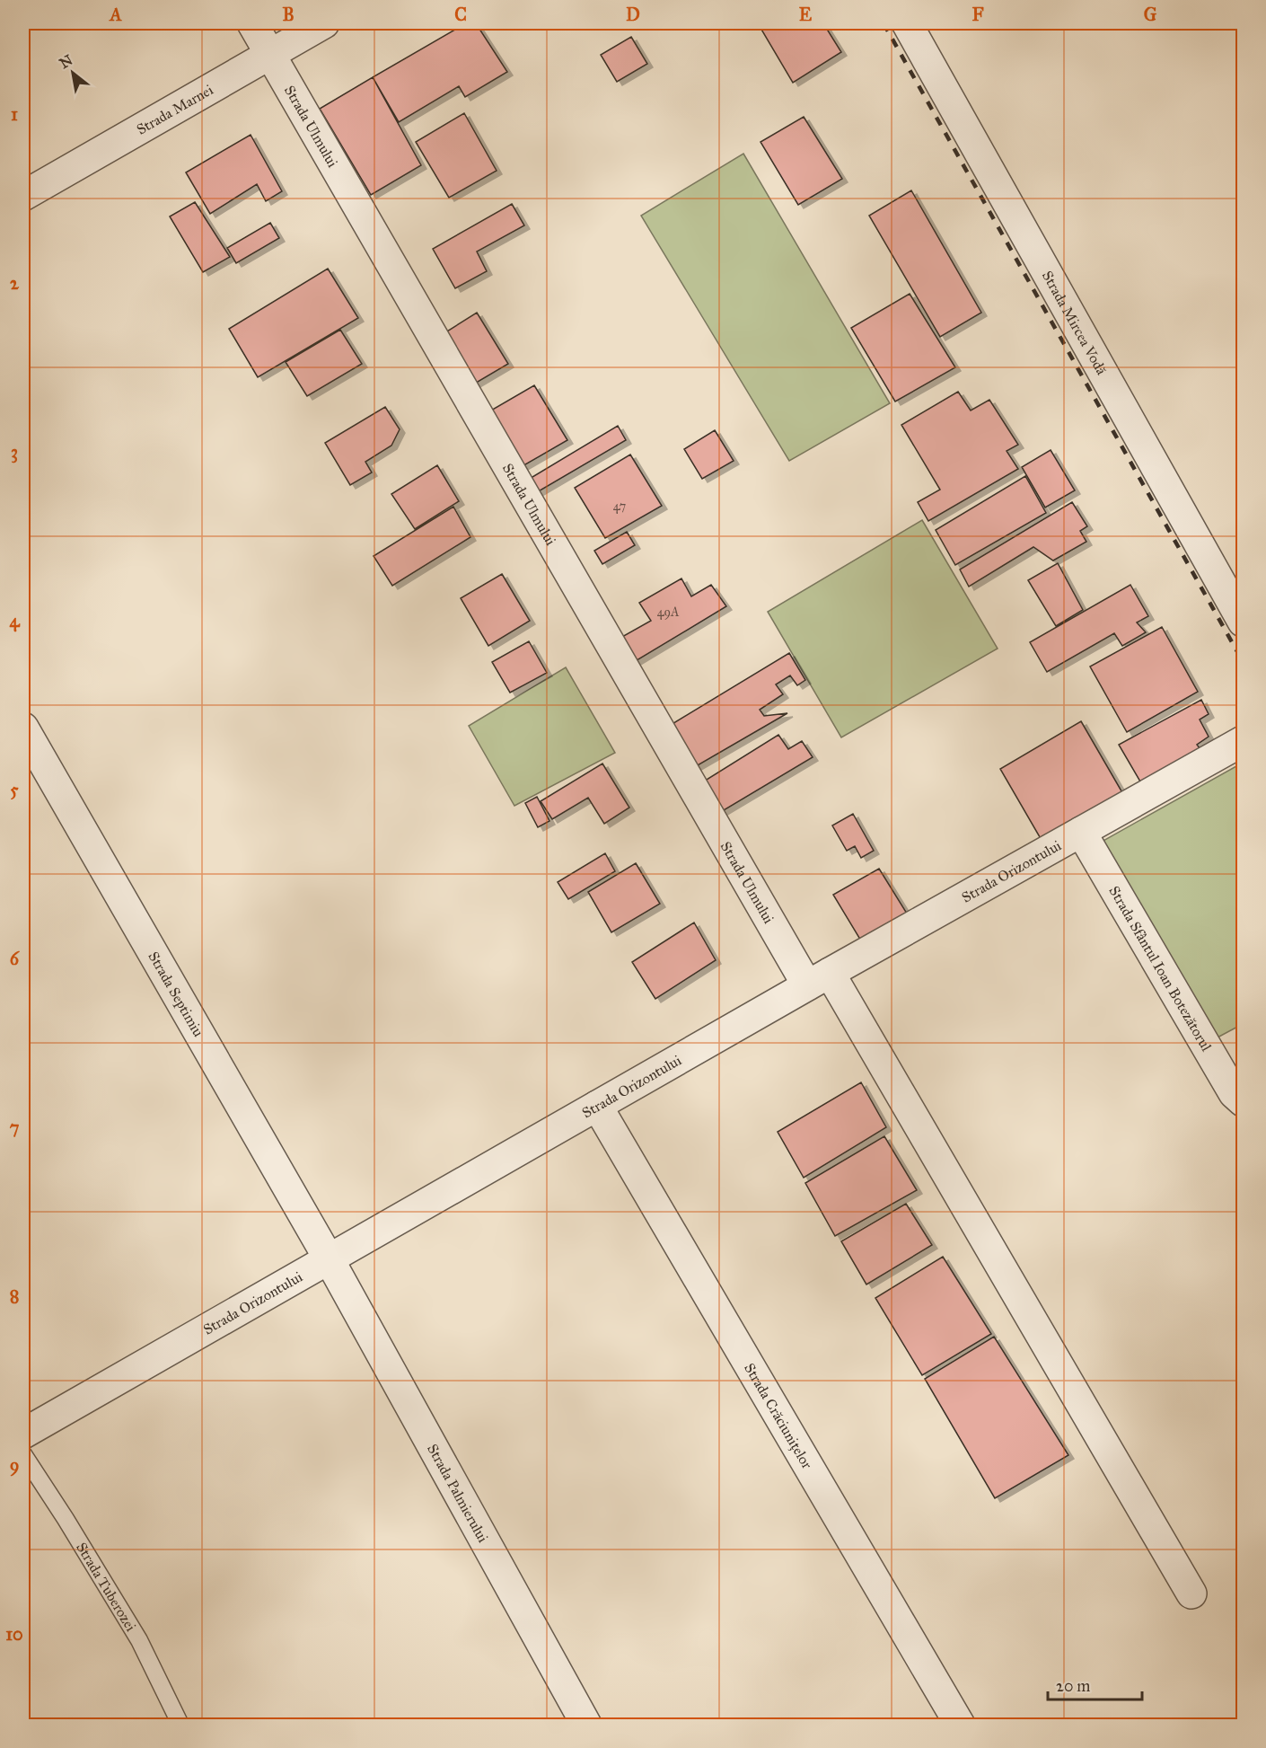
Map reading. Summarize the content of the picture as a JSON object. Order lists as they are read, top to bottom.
{
  "streets": {
    "street": [
      "Strada Marnei",
      "Strada Ulmului",
      "Strada Mircea Vodă",
      "Strada Orizontului",
      "Strada Sfântul Ioan Botezătorul",
      "Strada Septimiu",
      "Strada Crăciunițelor",
      "Strada Palmierului"
    ],
    "lane": ["Strada Tuberozei"]
  },
  "crossings": [
    ["Strada Marnei", "Strada Ulmului"],
    ["Strada Ulmului", "Strada Orizontului"],
    ["Strada Orizontului", "Strada Sfântul Ioan Botezătorul"],
    ["Strada Orizontului", "Strada Septimiu"],
    ["Strada Orizontului", "Strada Crăciunițelor"],
    ["Strada Orizontului", "Strada Palmierului"],
    ["Strada Septimiu", "Strada Palmierului"]
  ],
  "house_numbers": ["47", "49A"],
  "scale_bar": "20 m",
  "north": "top left",
  "grid": {
    "columns": [
      "A",
      "B",
      "C",
      "D",
      "E",
      "F",
      "G"
    ],
    "rows": [
      "1",
      "2",
      "3",
      "4",
      "5",
      "6",
      "7",
      "8",
      "9",
      "10"
    ]
  }
}
